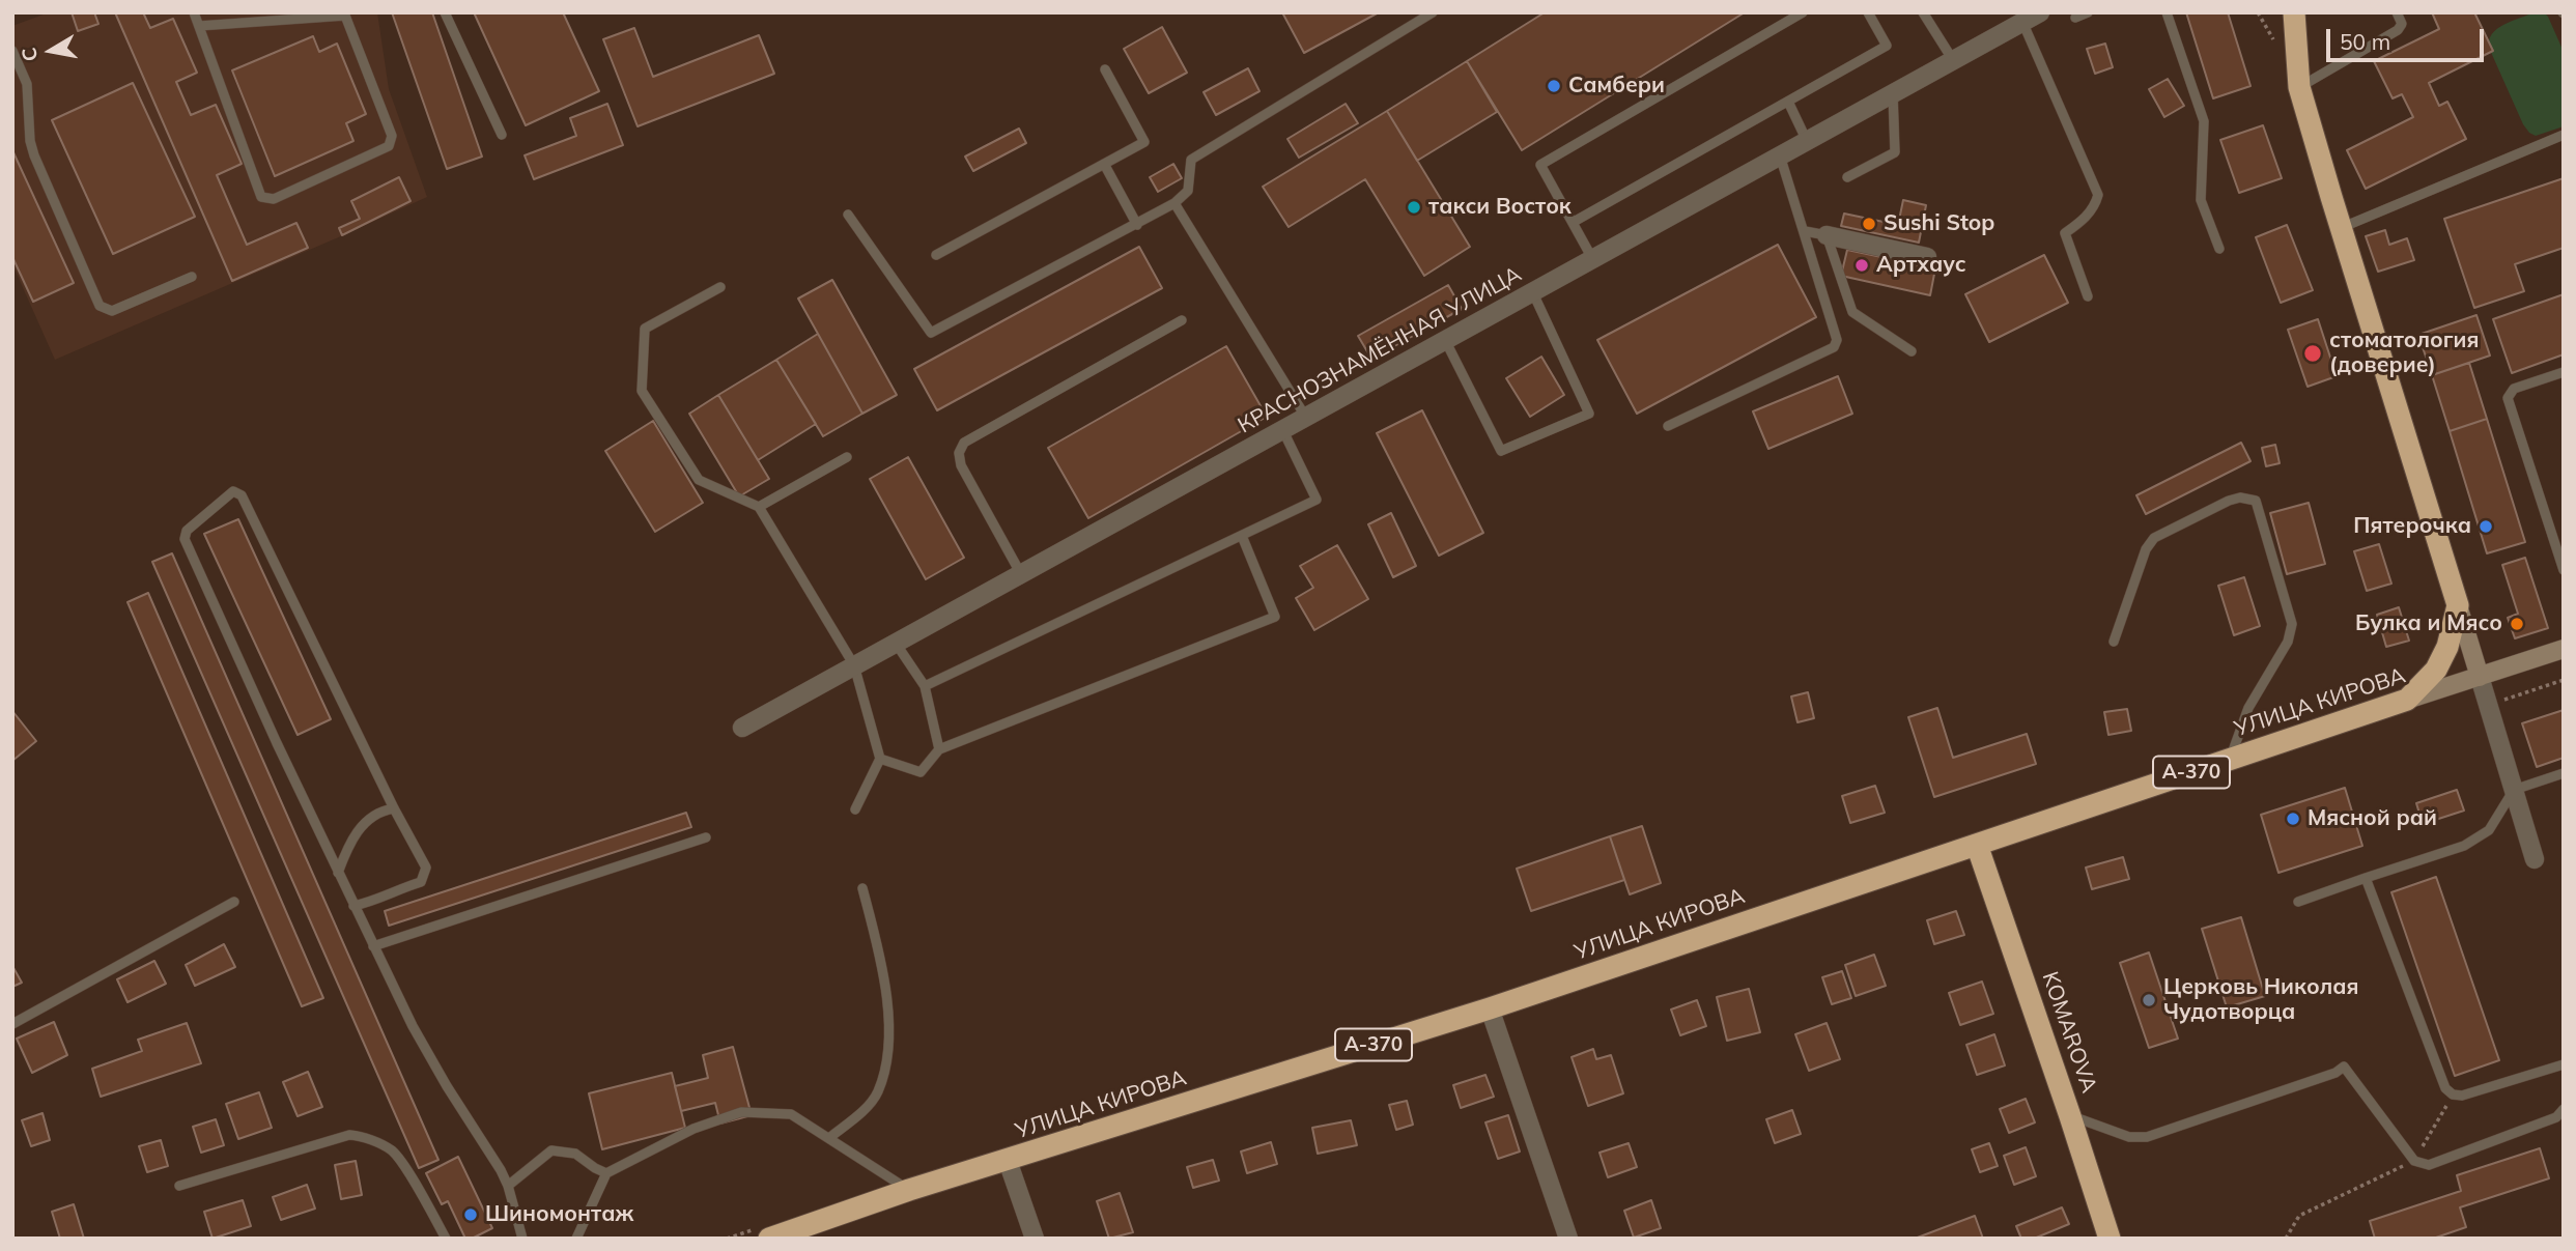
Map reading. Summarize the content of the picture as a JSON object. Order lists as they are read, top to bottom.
{
  "streets": {
    "highway": ["УЛИЦА КИРОВА", "А-370", "KOMAROVA"],
    "street": ["КРАСНОЗНАМЁННАЯ УЛИЦА"]
  },
  "crossings": [
    ["УЛИЦА КИРОВА", "А-370"],
    ["УЛИЦА КИРОВА", "KOMAROVA"]
  ],
  "places": [
    "Самбери",
    "такси Восток",
    "Sushi Stop",
    "Артхаус",
    "стоматология (доверие)",
    "Пятерочка",
    "Булка и Мясо",
    "Мясной рай",
    "Церковь Николая Чудотворца",
    "Шиномонтаж"
  ],
  "scale_bar": "50 m",
  "north": "left"
}
